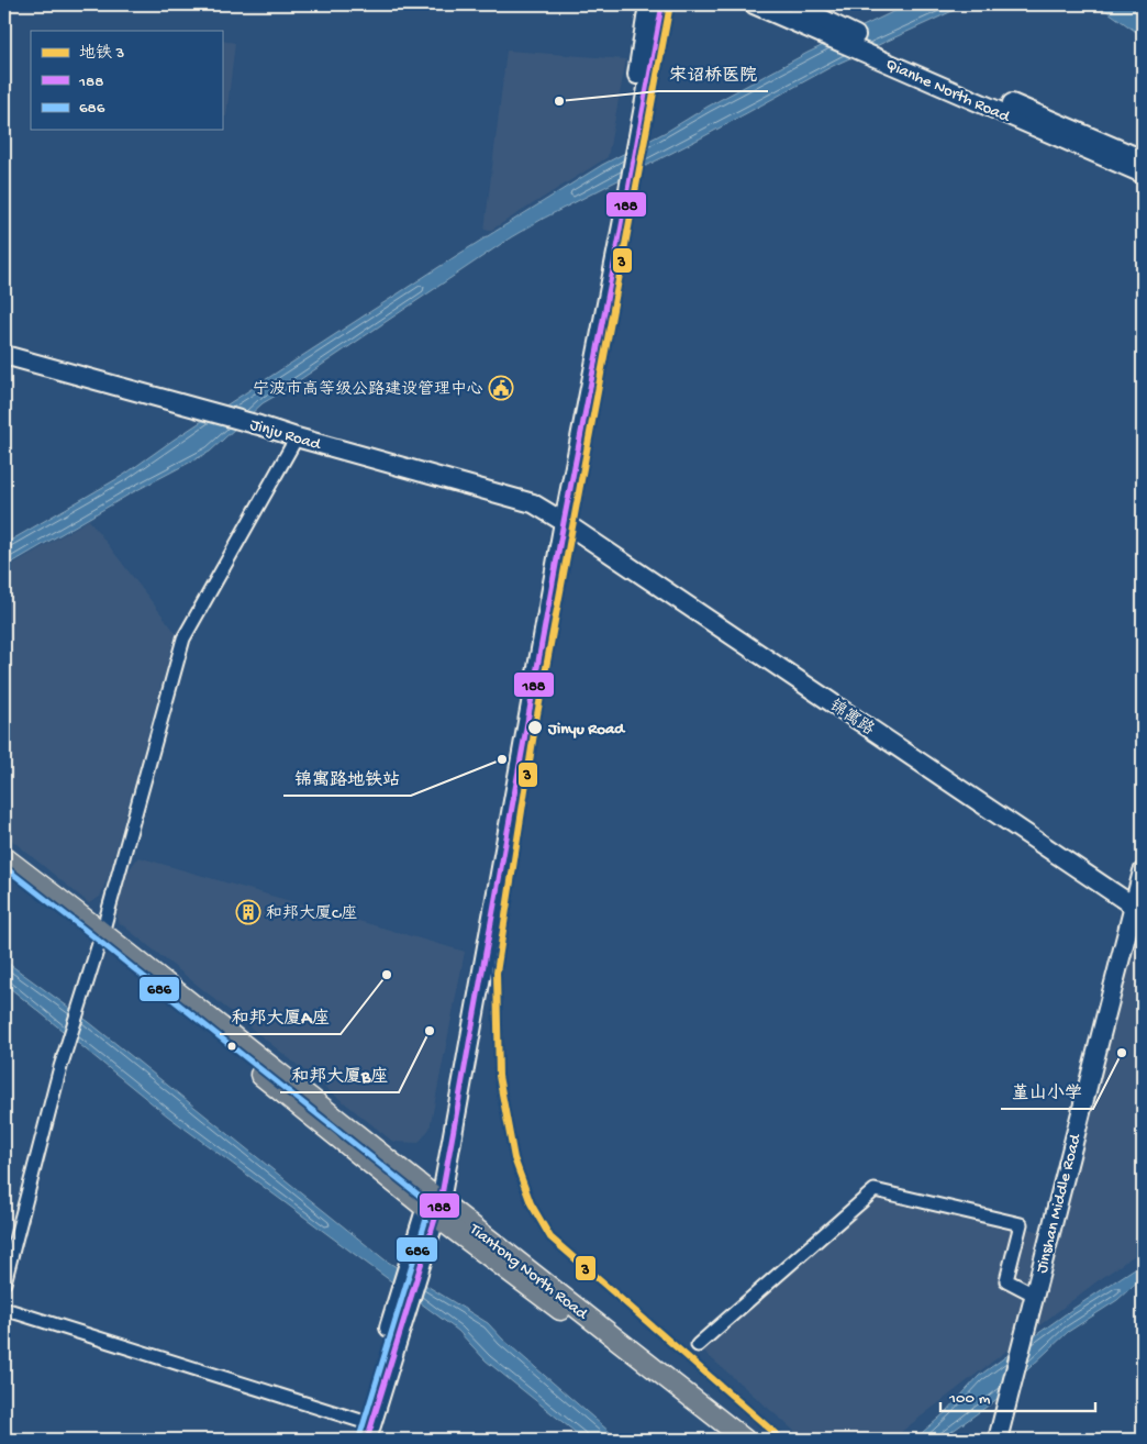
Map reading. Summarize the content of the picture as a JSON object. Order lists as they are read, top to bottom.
{
  "streets": {
    "main road": [
      "Qianhe North Road",
      "Jinju Road",
      "锦寓路",
      "Jinshan Middle Road",
      "Tiantong North Road"
    ]
  },
  "crossings": [
    ["Jinju Road", "锦寓路"],
    ["锦寓路", "Jinshan Middle Road"]
  ],
  "places": {
    "other": [
      "宋诏桥医院",
      "Jinyu Road",
      "锦寓路地铁站",
      "和邦大厦A座",
      "和邦大厦B座",
      "堇山小学"
    ],
    "public building": ["宁波市高等级公路建设管理中心"],
    "building": ["和邦大厦C座"]
  },
  "lines": ["metro line 3", "transit line 188", "transit line 686"],
  "legend": ["地铁 3", "188", "686"],
  "scale_bar": "100 m"
}
